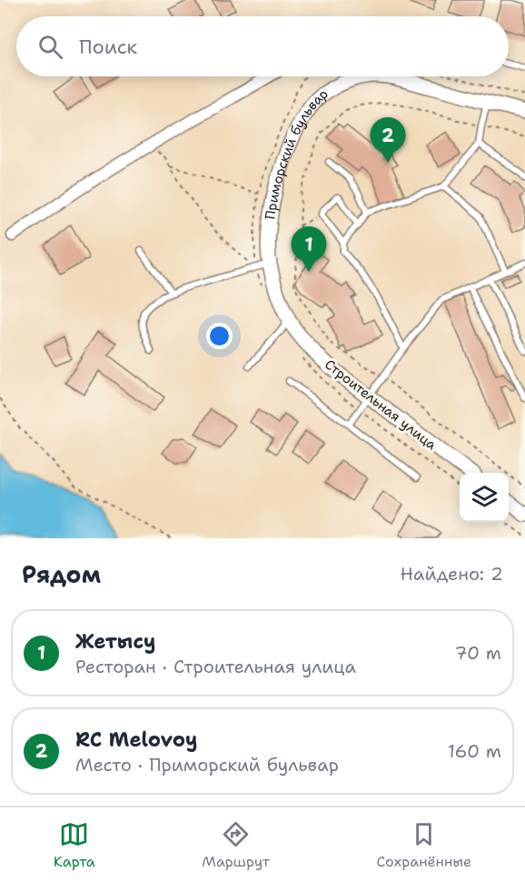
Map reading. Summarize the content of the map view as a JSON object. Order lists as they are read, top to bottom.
{
  "streets": {
    "street": ["Приморский бульвар", "Строительная улица"]
  },
  "crossings": [
    ["Приморский бульвар", "Строительная улица"]
  ],
  "page": {
    "search": "Поиск",
    "pins": ["2", "1"],
    "heading": ["Рядом", "Найдено: 2"],
    "list": [
      {
        "mark": "1",
        "name": "Жетысу",
        "note": "Ресторан · Строительная улица",
        "value": "70 m"
      },
      {
        "mark": "2",
        "name": "RC Melovoy",
        "note": "Место · Приморский бульвар",
        "value": "160 m"
      }
    ],
    "nav": ["Карта", "Маршрут", "Сохранённые"]
  }
}
